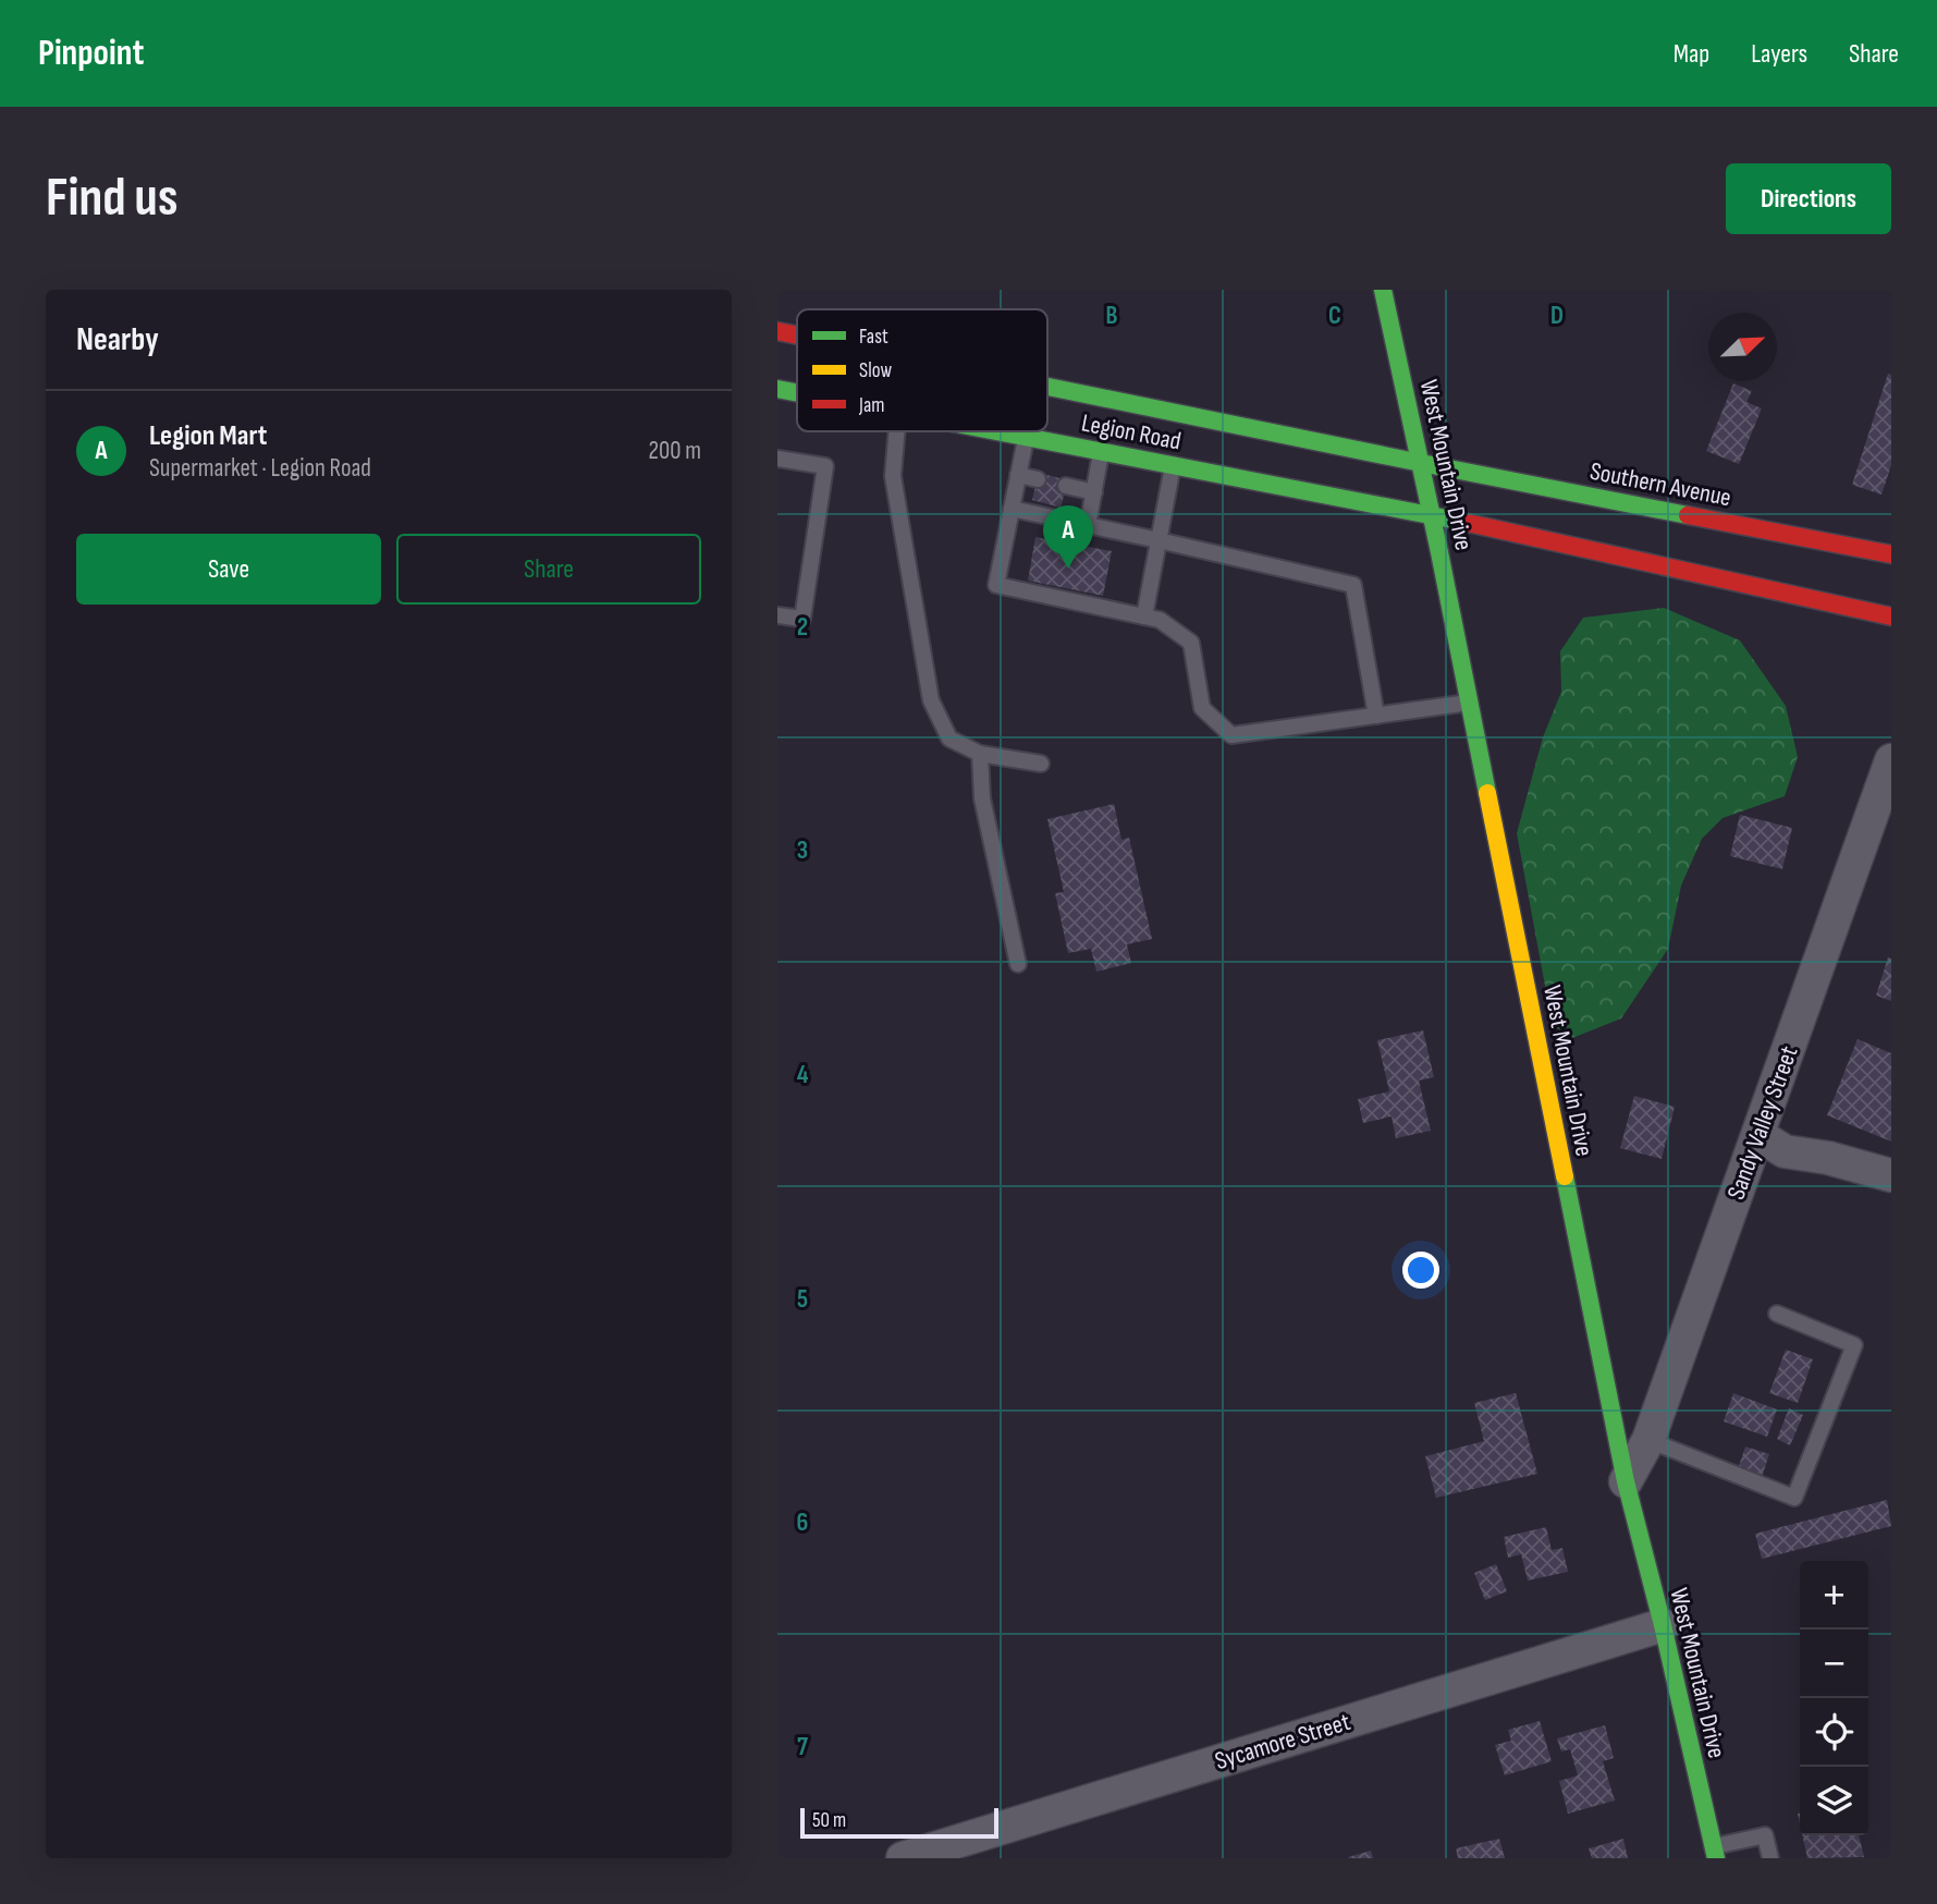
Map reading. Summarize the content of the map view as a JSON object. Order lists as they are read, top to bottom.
{
  "streets": {
    "main road": ["Legion Road", "West Mountain Drive", "Southern Avenue"],
    "street": ["Sandy Valley Street", "Sycamore Street"]
  },
  "crossings": [
    ["Legion Road", "West Mountain Drive"],
    ["Legion Road", "Southern Avenue"],
    ["West Mountain Drive", "Southern Avenue"],
    ["West Mountain Drive", "Sandy Valley Street"],
    ["West Mountain Drive", "Sycamore Street"]
  ],
  "legend": ["Fast", "Slow", "Jam"],
  "scale_bar": "50 m",
  "north": "top right",
  "page": {
    "header": "Pinpoint",
    "nav": ["Map", "Layers", "Share"],
    "buttons": [
      "Directions",
      ["Save", "Share"]
    ],
    "title": "Find us",
    "heading": "Nearby",
    "list": [
      {
        "mark": "A",
        "name": "Legion Mart",
        "note": "Supermarket · Legion Road",
        "value": "200 m"
      }
    ],
    "pins": "A",
    "map_buttons": ["+", "−"],
    "scale": "50 m"
  },
  "grid": {
    "columns": ["B", "C", "D"],
    "rows": [
      "2",
      "3",
      "4",
      "5",
      "6",
      "7"
    ]
  }
}
